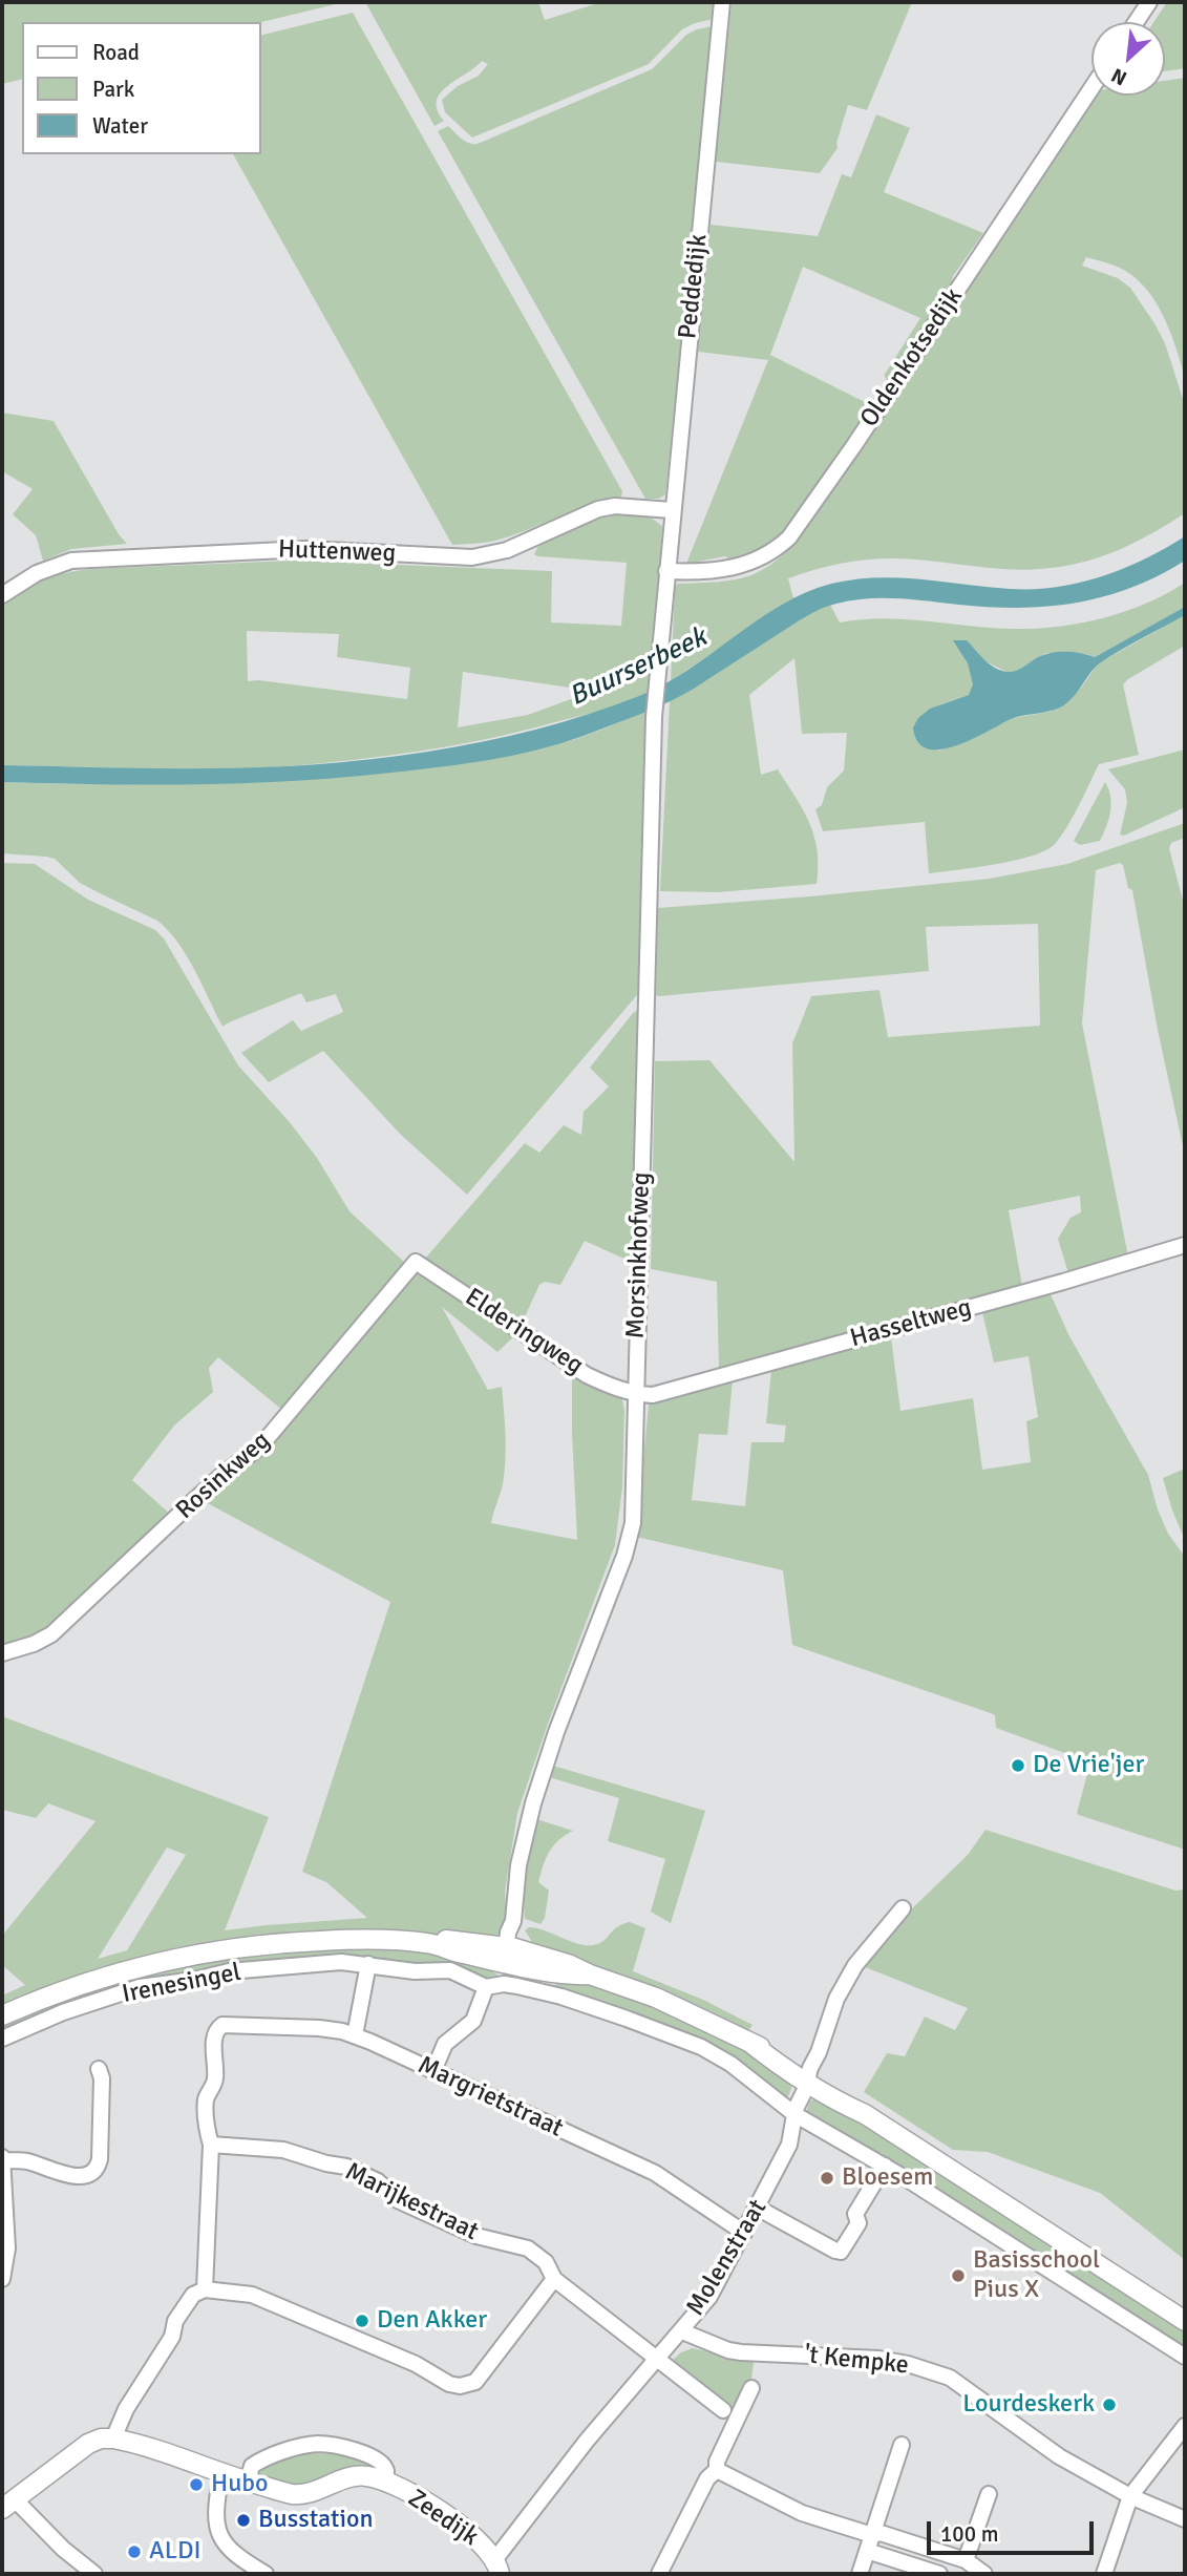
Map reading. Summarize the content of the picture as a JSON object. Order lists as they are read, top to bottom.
{
  "streets": {
    "main road": ["Zeedijk"],
    "street": [
      "Peddedijk",
      "Oldenkotsedijk",
      "Huttenweg",
      "Morsinkhofweg",
      "Hasseltweg",
      "Elderingweg",
      "Rosinkweg",
      "Irenesingel",
      "Margrietstraat",
      "Marijkestraat",
      "Molenstraat",
      "'t Kempke"
    ]
  },
  "crossings": [
    ["Peddedijk", "Oldenkotsedijk"],
    ["Peddedijk", "Huttenweg"],
    ["Peddedijk", "Morsinkhofweg"],
    ["Oldenkotsedijk", "Morsinkhofweg"],
    ["Morsinkhofweg", "Hasseltweg"],
    ["Morsinkhofweg", "Elderingweg"],
    ["Hasseltweg", "Elderingweg"],
    ["Elderingweg", "Rosinkweg"],
    ["Irenesingel", "Molenstraat"],
    ["Margrietstraat", "Marijkestraat"],
    ["Margrietstraat", "Molenstraat"],
    ["Marijkestraat", "Molenstraat"],
    ["Molenstraat", "'t Kempke"],
    ["Molenstraat", "Zeedijk"]
  ],
  "water": ["Buurserbeek"],
  "places": [
    "De Vrie'jer",
    "Bloesem",
    "Basisschool Pius X",
    "Den Akker",
    "Lourdeskerk",
    "Hubo",
    "Busstation",
    "ALDI"
  ],
  "legend": ["Road", "Park", "Water"],
  "scale_bar": "100 m",
  "north": "bottom left"
}
